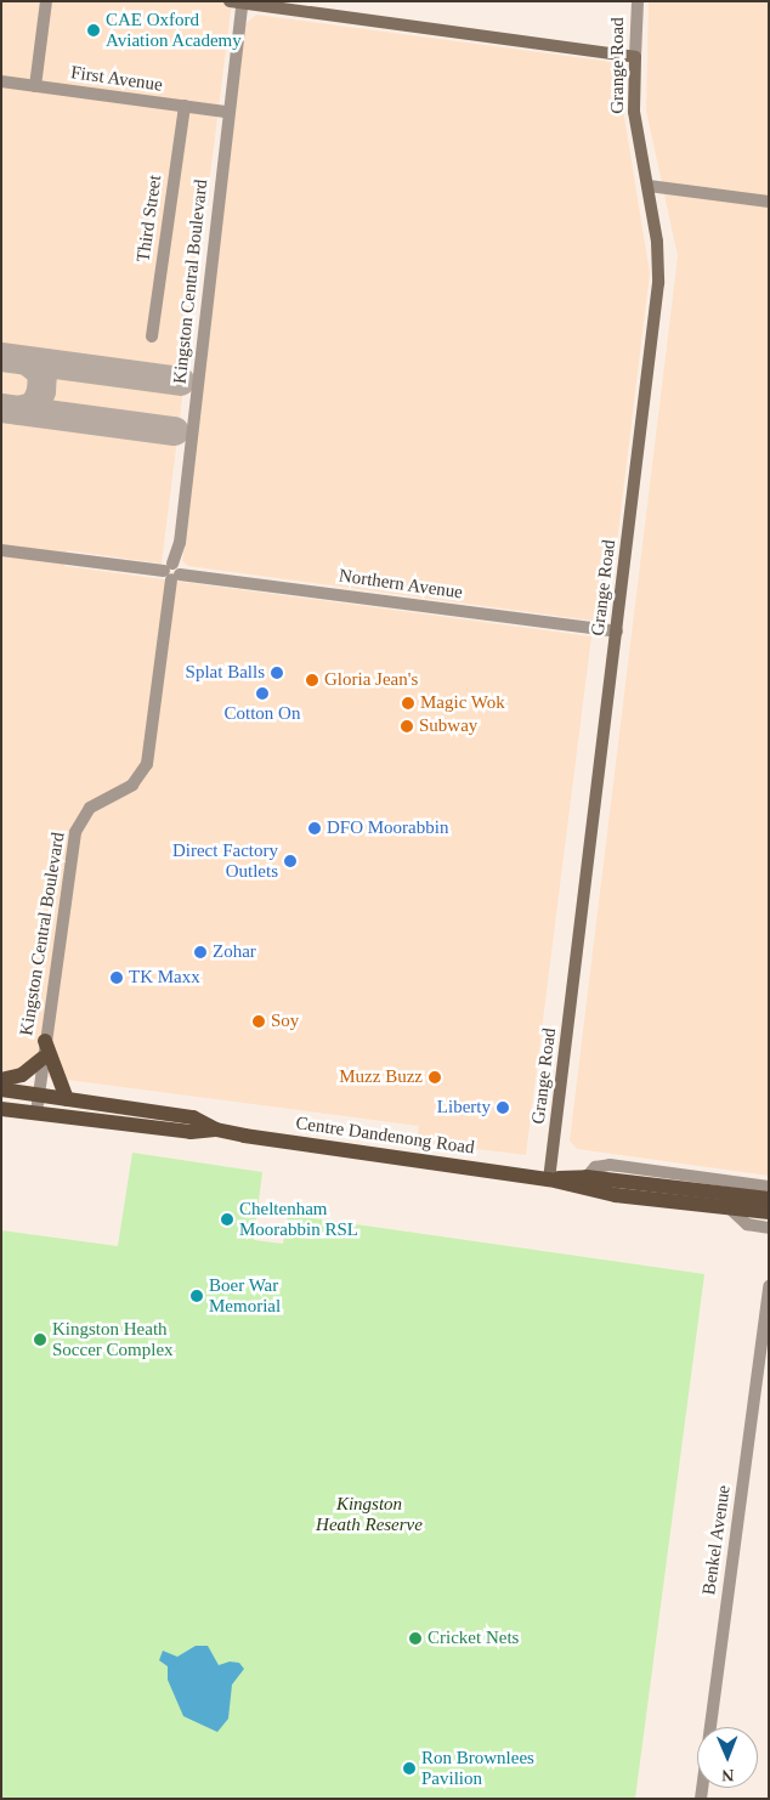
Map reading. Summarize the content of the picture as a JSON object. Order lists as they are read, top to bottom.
{
  "streets": {
    "main road": ["Grange Road", "Centre Dandenong Road"],
    "street": [
      "First Avenue",
      "Third Street",
      "Kingston Central Boulevard",
      "Northern Avenue",
      "Benkel Avenue"
    ]
  },
  "crossings": [
    ["Grange Road", "Northern Avenue"],
    ["Grange Road", "Centre Dandenong Road"],
    ["First Avenue", "Third Street"],
    ["First Avenue", "Kingston Central Boulevard"],
    ["Kingston Central Boulevard", "Northern Avenue"],
    ["Kingston Central Boulevard", "Centre Dandenong Road"]
  ],
  "parks": ["Kingston Heath Reserve"],
  "places": [
    "CAE Oxford Aviation Academy",
    "Splat Balls",
    "Gloria Jean's",
    "Cotton On",
    "Magic Wok",
    "Subway",
    "DFO Moorabbin",
    "Direct Factory Outlets",
    "Zohar",
    "TK Maxx",
    "Soy",
    "Muzz Buzz",
    "Liberty",
    "Cheltenham Moorabbin RSL",
    "Boer War Memorial",
    "Kingston Heath Soccer Complex",
    "Cricket Nets",
    "Ron Brownlees Pavilion"
  ],
  "north": "bottom"
}
